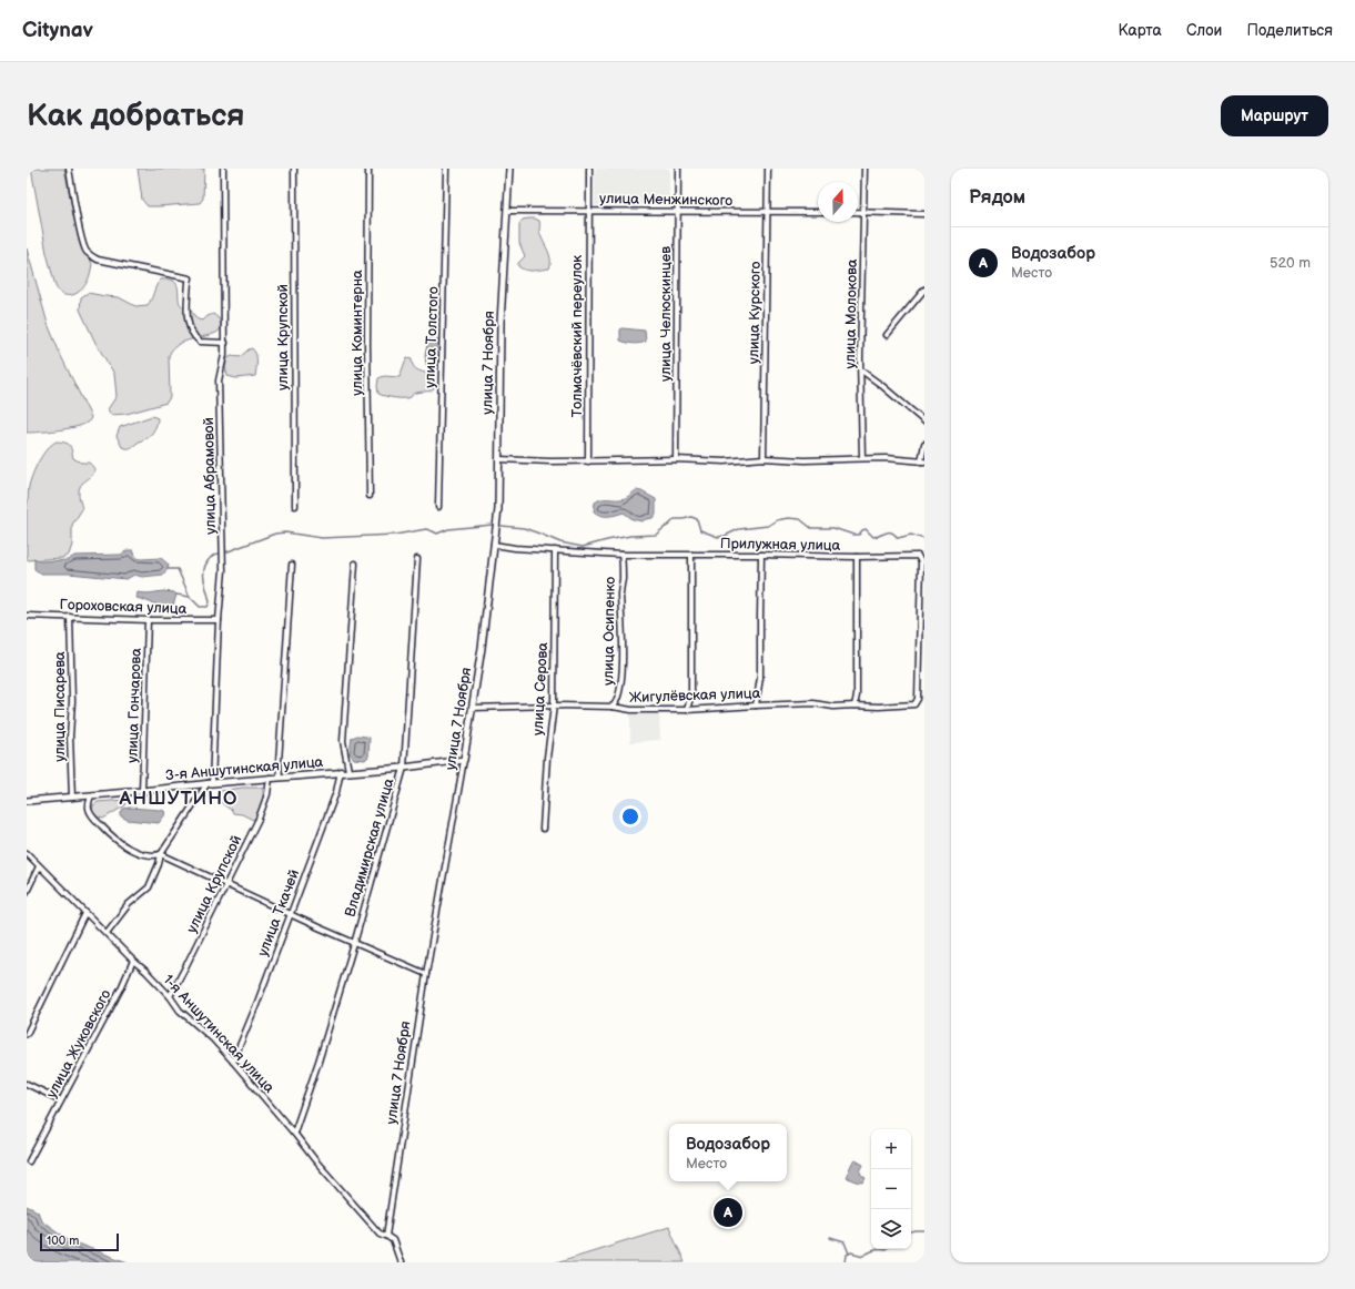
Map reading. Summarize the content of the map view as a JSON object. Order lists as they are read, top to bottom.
{
  "streets": {
    "street": [
      "улица Менжинского",
      "улица Курского",
      "улица Челюскинцев",
      "улица Молокова",
      "улица Коминтерна",
      "Толмачёвский переулок",
      "улица Крупской",
      "улица Толстого",
      "улица 7 Ноября",
      "улица Абрамовой",
      "Прилужная улица",
      "Гороховская улица",
      "улица Осипенко",
      "улица Серова",
      "Жигулёвская улица",
      "улица Гончарова",
      "улица Писарева",
      "3-я Аншутинская улица",
      "Владимирская улица",
      "улица Ткачей",
      "1-я Аншутинская улица",
      "улица Жуковского"
    ]
  },
  "crossings": [
    ["улица Менжинского", "улица Курского"],
    ["улица Менжинского", "улица Челюскинцев"],
    ["улица Менжинского", "Толмачёвский переулок"],
    ["улица Менжинского", "улица 7 Ноября"],
    ["улица Крупской", "3-я Аншутинская улица"],
    ["улица Крупской", "1-я Аншутинская улица"],
    ["улица 7 Ноября", "Прилужная улица"],
    ["улица 7 Ноября", "Жигулёвская улица"],
    ["улица 7 Ноября", "3-я Аншутинская улица"],
    ["улица 7 Ноября", "1-я Аншутинская улица"],
    ["улица Абрамовой", "Гороховская улица"],
    ["улица Абрамовой", "3-я Аншутинская улица"],
    ["Прилужная улица", "улица Осипенко"],
    ["Прилужная улица", "улица Серова"],
    ["Прилужная улица", "Жигулёвская улица"],
    ["Гороховская улица", "улица Гончарова"],
    ["Гороховская улица", "улица Писарева"],
    ["улица Осипенко", "Жигулёвская улица"],
    ["улица Серова", "Жигулёвская улица"],
    ["улица Гончарова", "3-я Аншутинская улица"],
    ["улица Писарева", "3-я Аншутинская улица"],
    ["3-я Аншутинская улица", "Владимирская улица"],
    ["3-я Аншутинская улица", "улица Ткачей"],
    ["Владимирская улица", "1-я Аншутинская улица"],
    ["улица Ткачей", "1-я Аншутинская улица"],
    ["1-я Аншутинская улица", "улица Жуковского"]
  ],
  "districts": ["АНШУТИНО"],
  "scale_bar": "100 m",
  "north": "top",
  "page": {
    "header": "Citynav",
    "nav": ["Карта", "Слои", "Поделиться"],
    "buttons": "Маршрут",
    "title": "Как добраться",
    "heading": "Рядом",
    "list": [
      {
        "mark": "A",
        "name": "Водозабор",
        "note": "Место",
        "value": "520 m"
      }
    ],
    "popup": ["Водозабор", "Место"],
    "map_buttons": ["+", "−"],
    "pins": "A",
    "scale": "100 m"
  }
}
